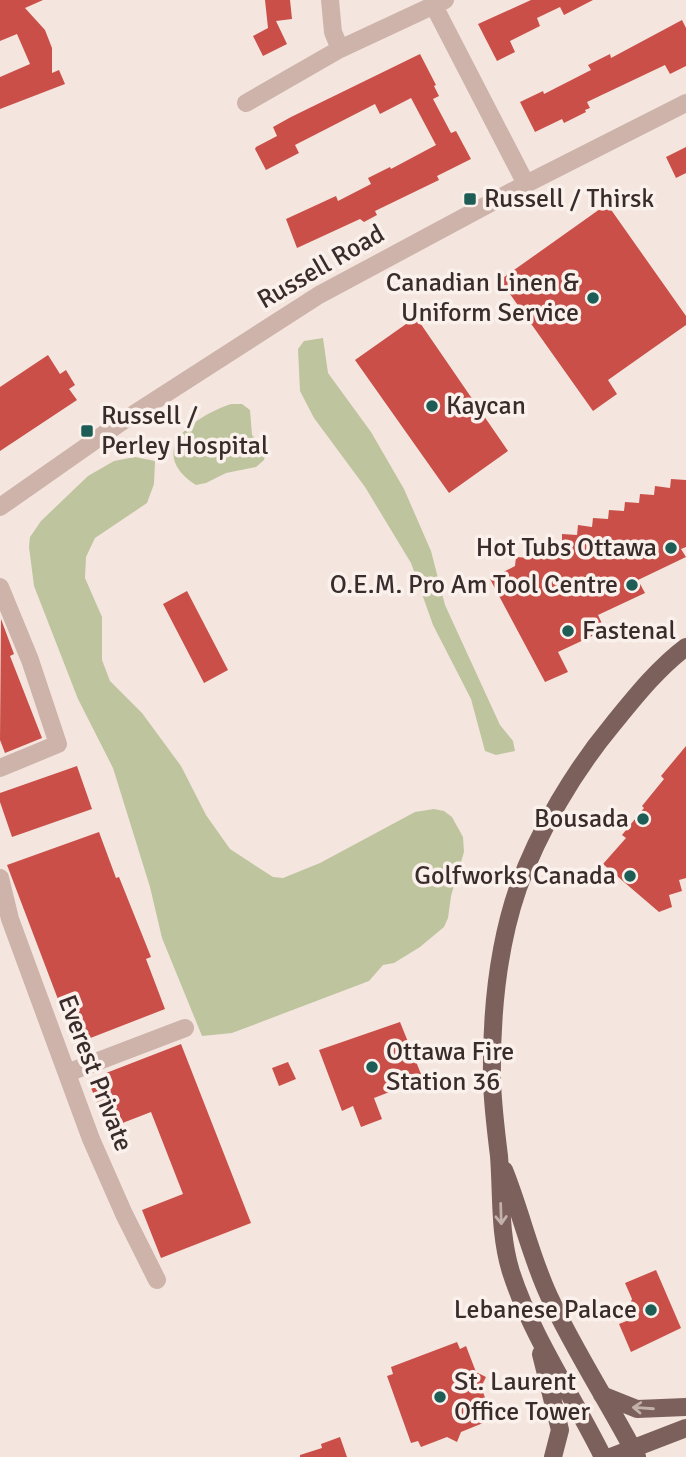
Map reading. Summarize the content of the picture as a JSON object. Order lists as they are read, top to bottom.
{
  "streets": {
    "street": ["Russell Road", "Everest Private"]
  },
  "places": {
    "transit": ["Russell / Thirsk", "Russell / Perley Hospital"],
    "other": [
      "Canadian Linen & Uniform Service",
      "Kaycan",
      "Hot Tubs Ottawa",
      "O.E.M. Pro Am Tool Centre",
      "Fastenal",
      "Bousada",
      "Golfworks Canada",
      "Ottawa Fire Station 36",
      "Lebanese Palace",
      "St. Laurent Office Tower"
    ]
  }
}
